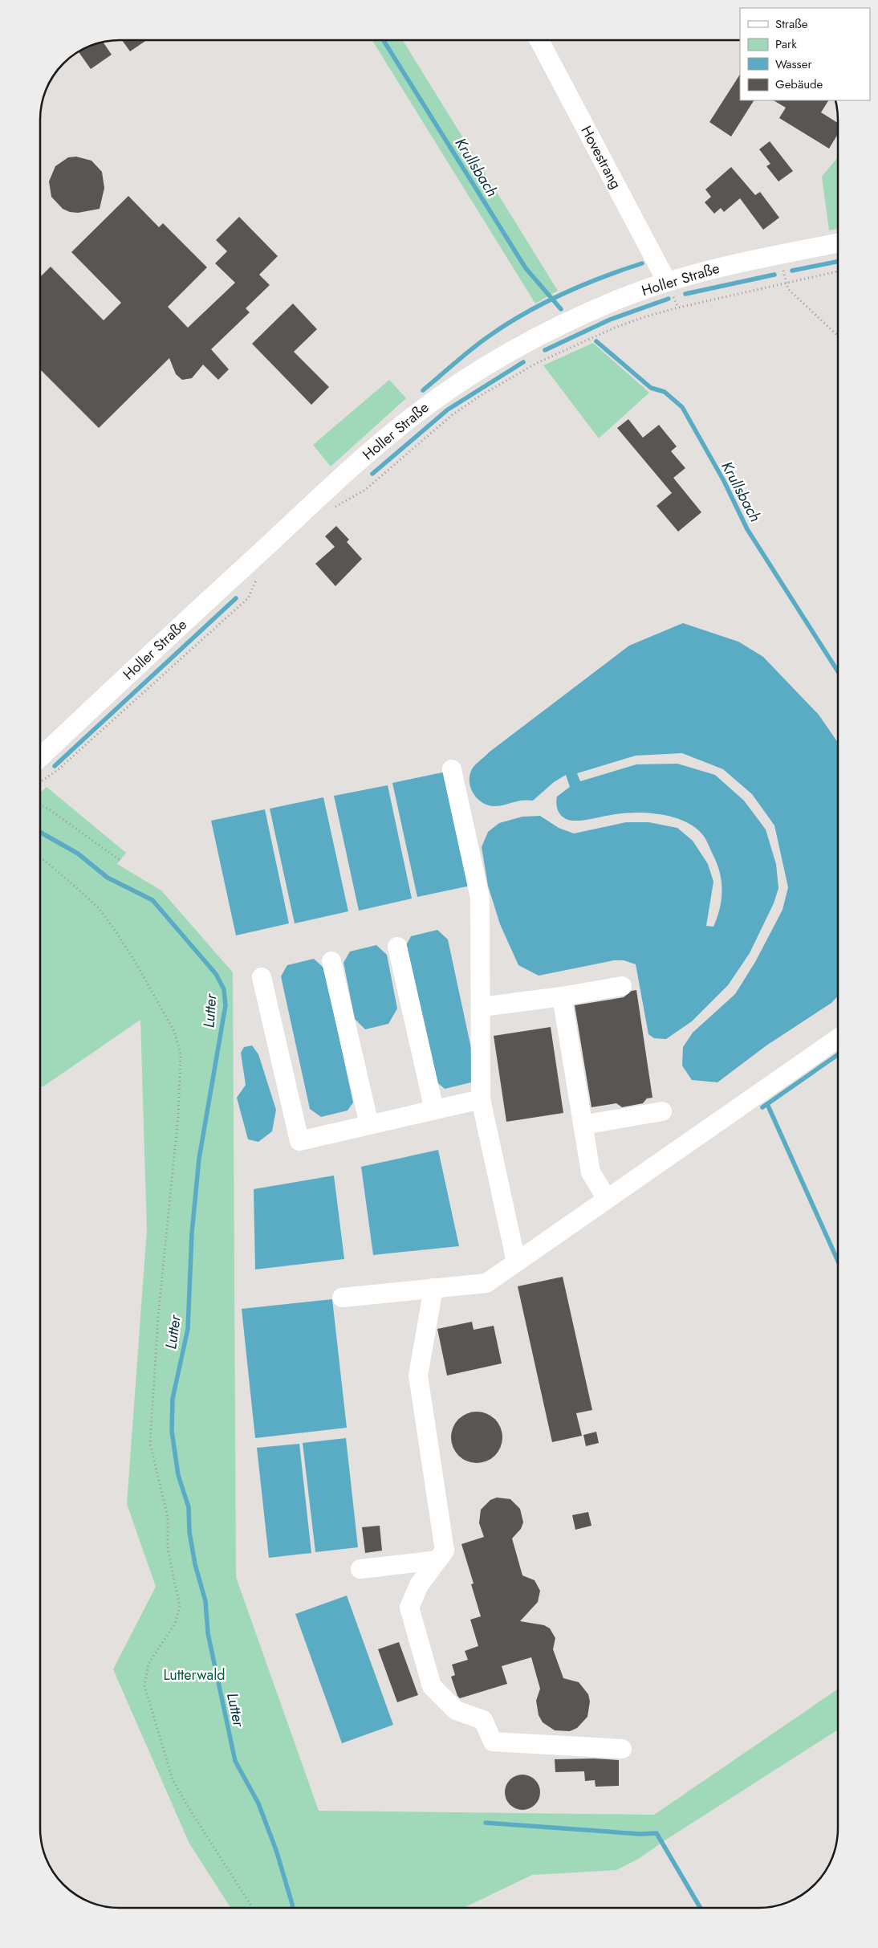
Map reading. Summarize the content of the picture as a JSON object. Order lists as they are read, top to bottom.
{
  "streets": {
    "street": ["Hovestrang", "Holler Straße"]
  },
  "crossings": [
    ["Hovestrang", "Holler Straße"]
  ],
  "water": ["Krullsbach", "Lutter"],
  "parks": ["Lutterwald"],
  "legend": [
    "Straße",
    "Park",
    "Wasser",
    "Gebäude"
  ]
}
